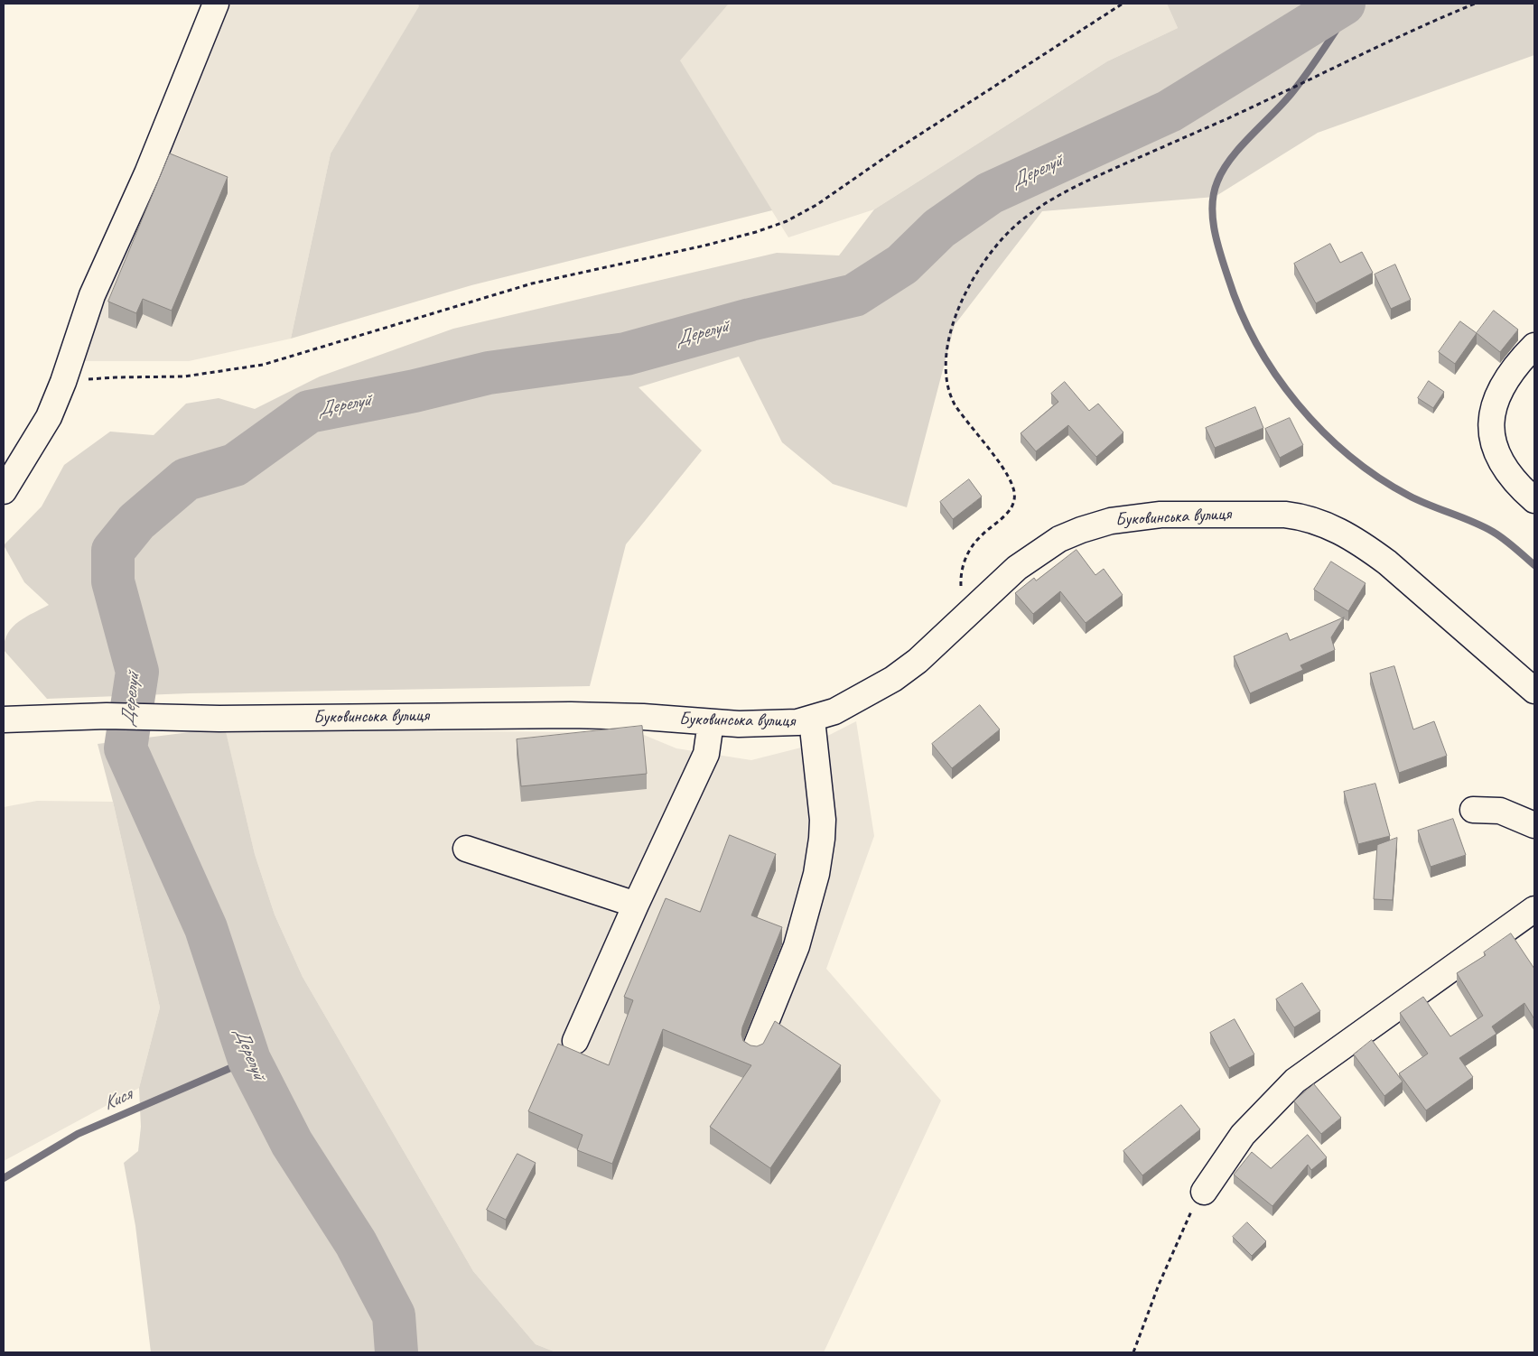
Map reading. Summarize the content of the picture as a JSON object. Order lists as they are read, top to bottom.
{
  "streets": {
    "street": ["Буковинська вулиця"]
  },
  "water": ["Дерелуй", "Кися"]
}
